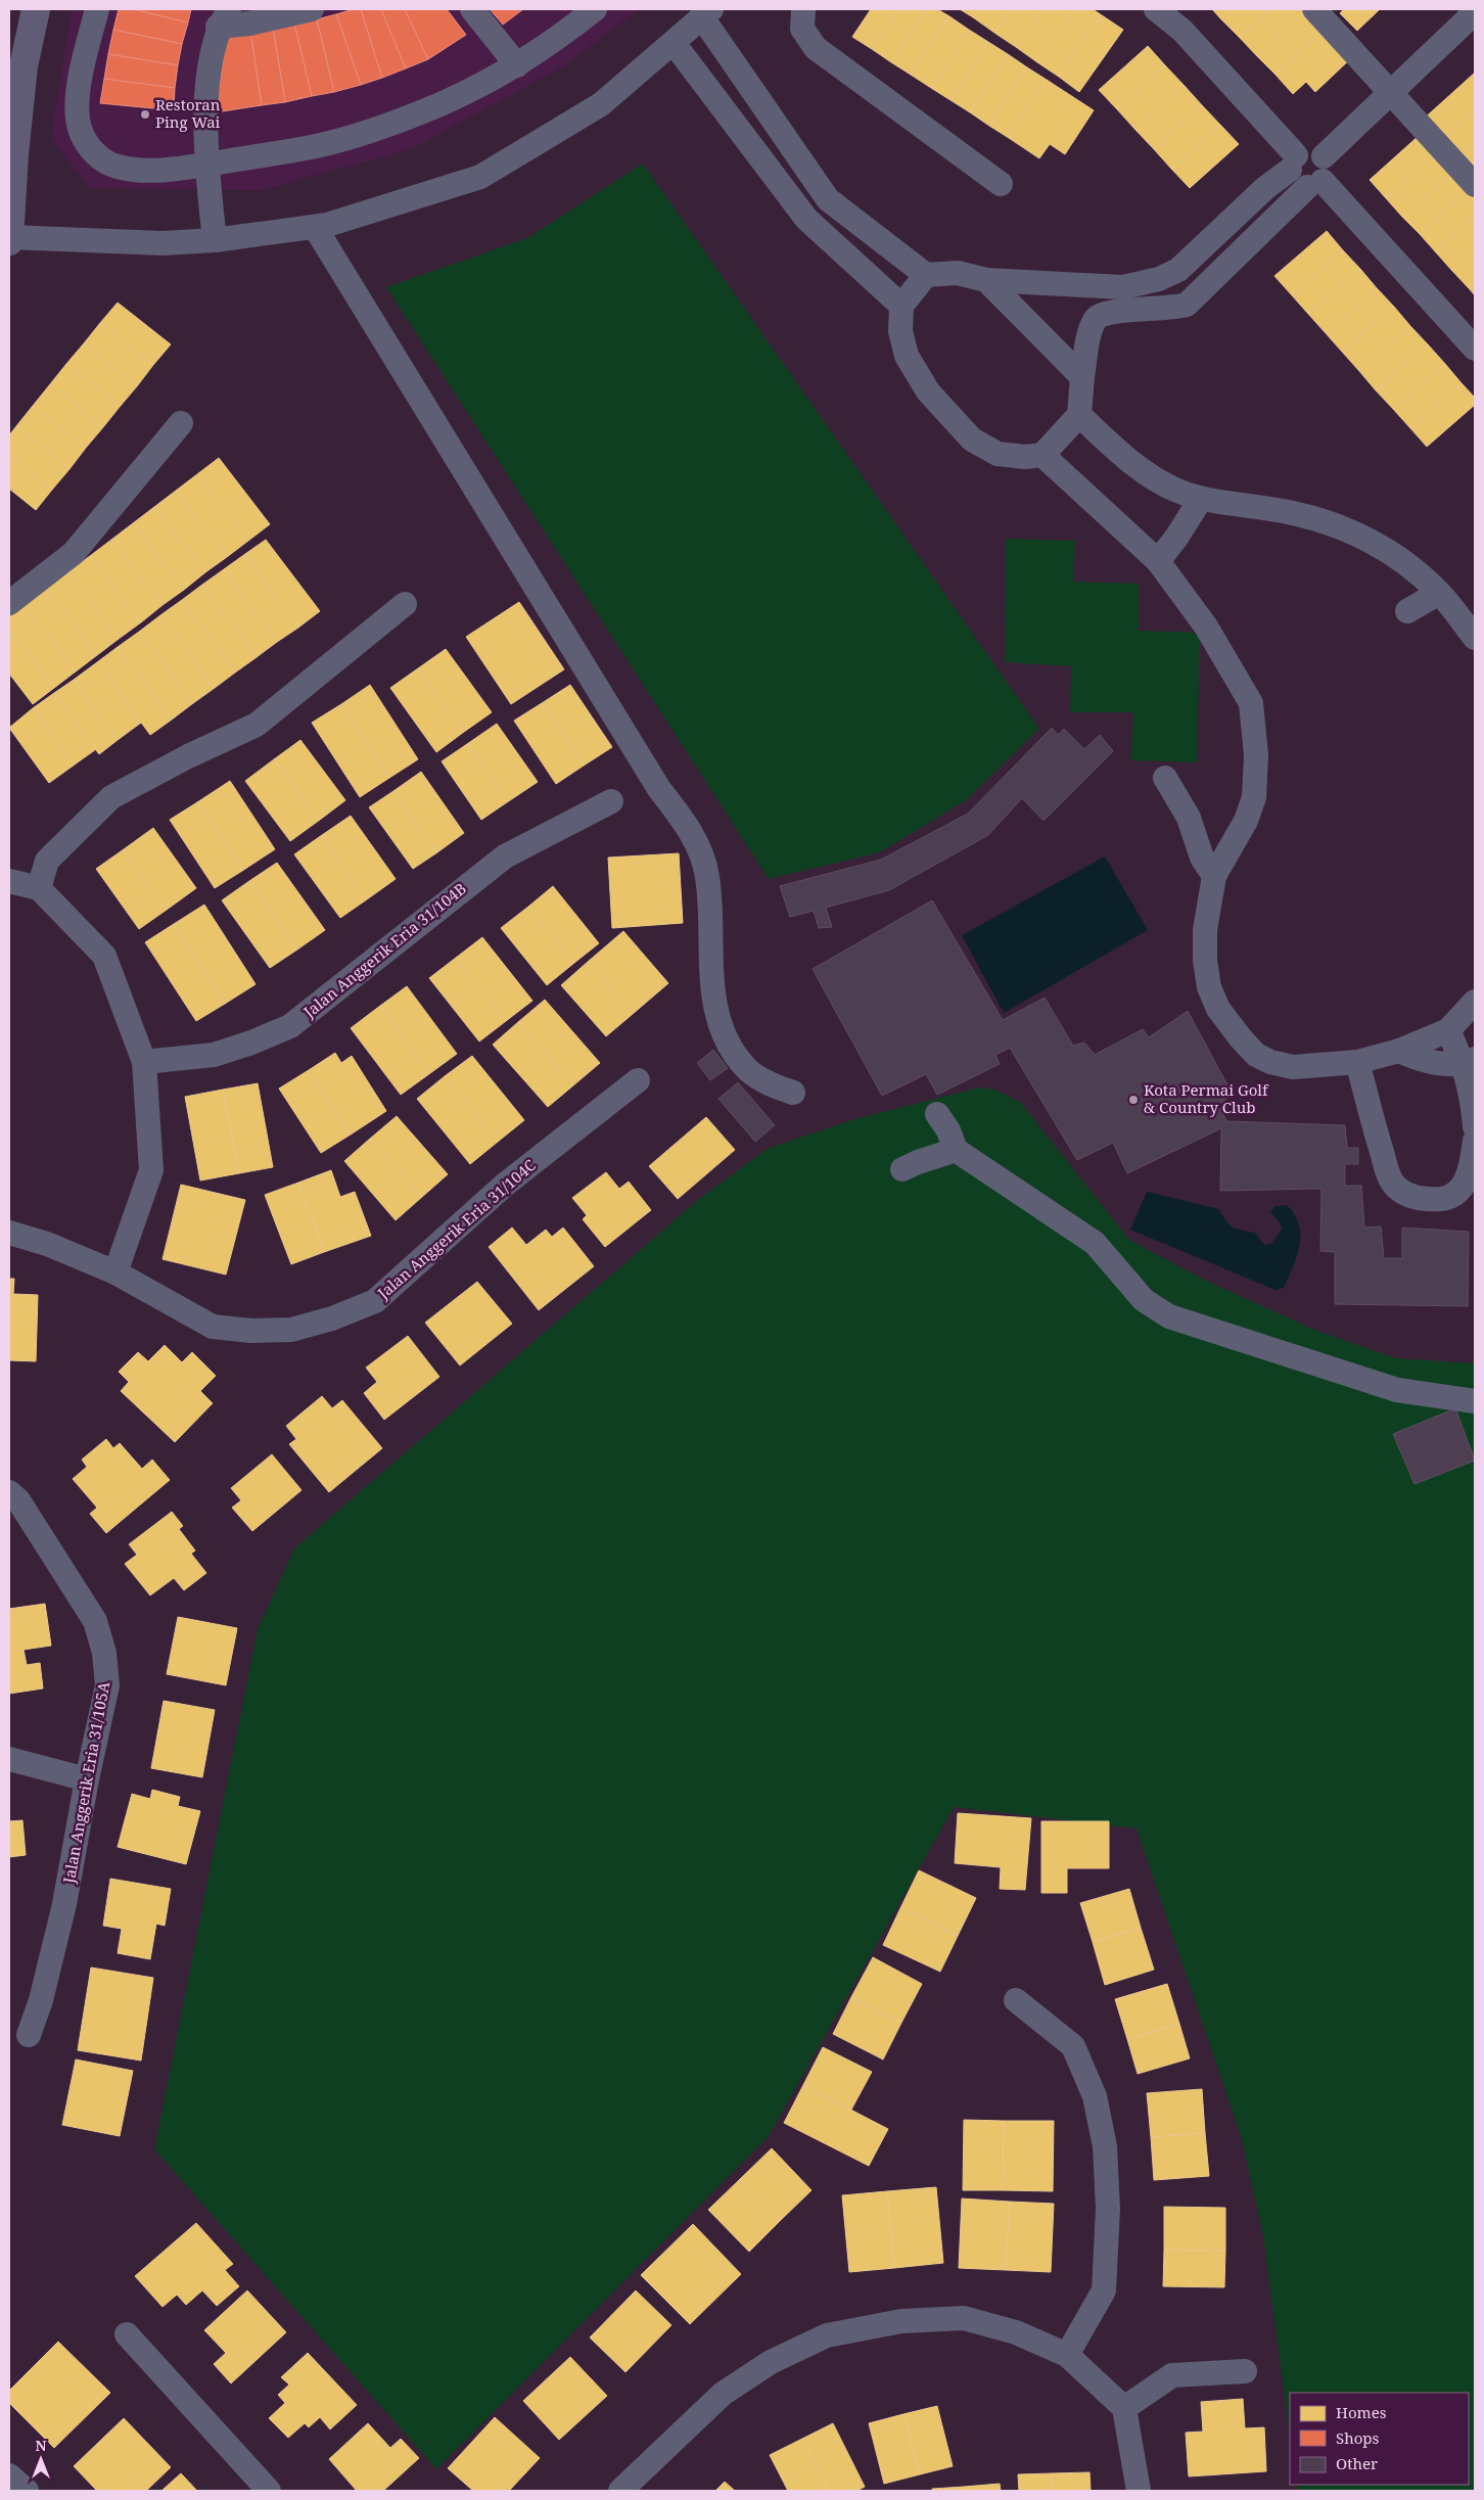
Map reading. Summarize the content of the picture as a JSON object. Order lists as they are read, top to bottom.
{
  "streets": {
    "street": ["Jalan Anggerik Eria 31/104B", "Jalan Anggerik Eria 31/104C", "Jalan Anggerik Eria 31/105A"]
  },
  "places": ["Restoran Ping Wai", "Kota Permai Golf & Country Club"],
  "legend": ["Homes", "Shops", "Other"],
  "north": "top"
}
